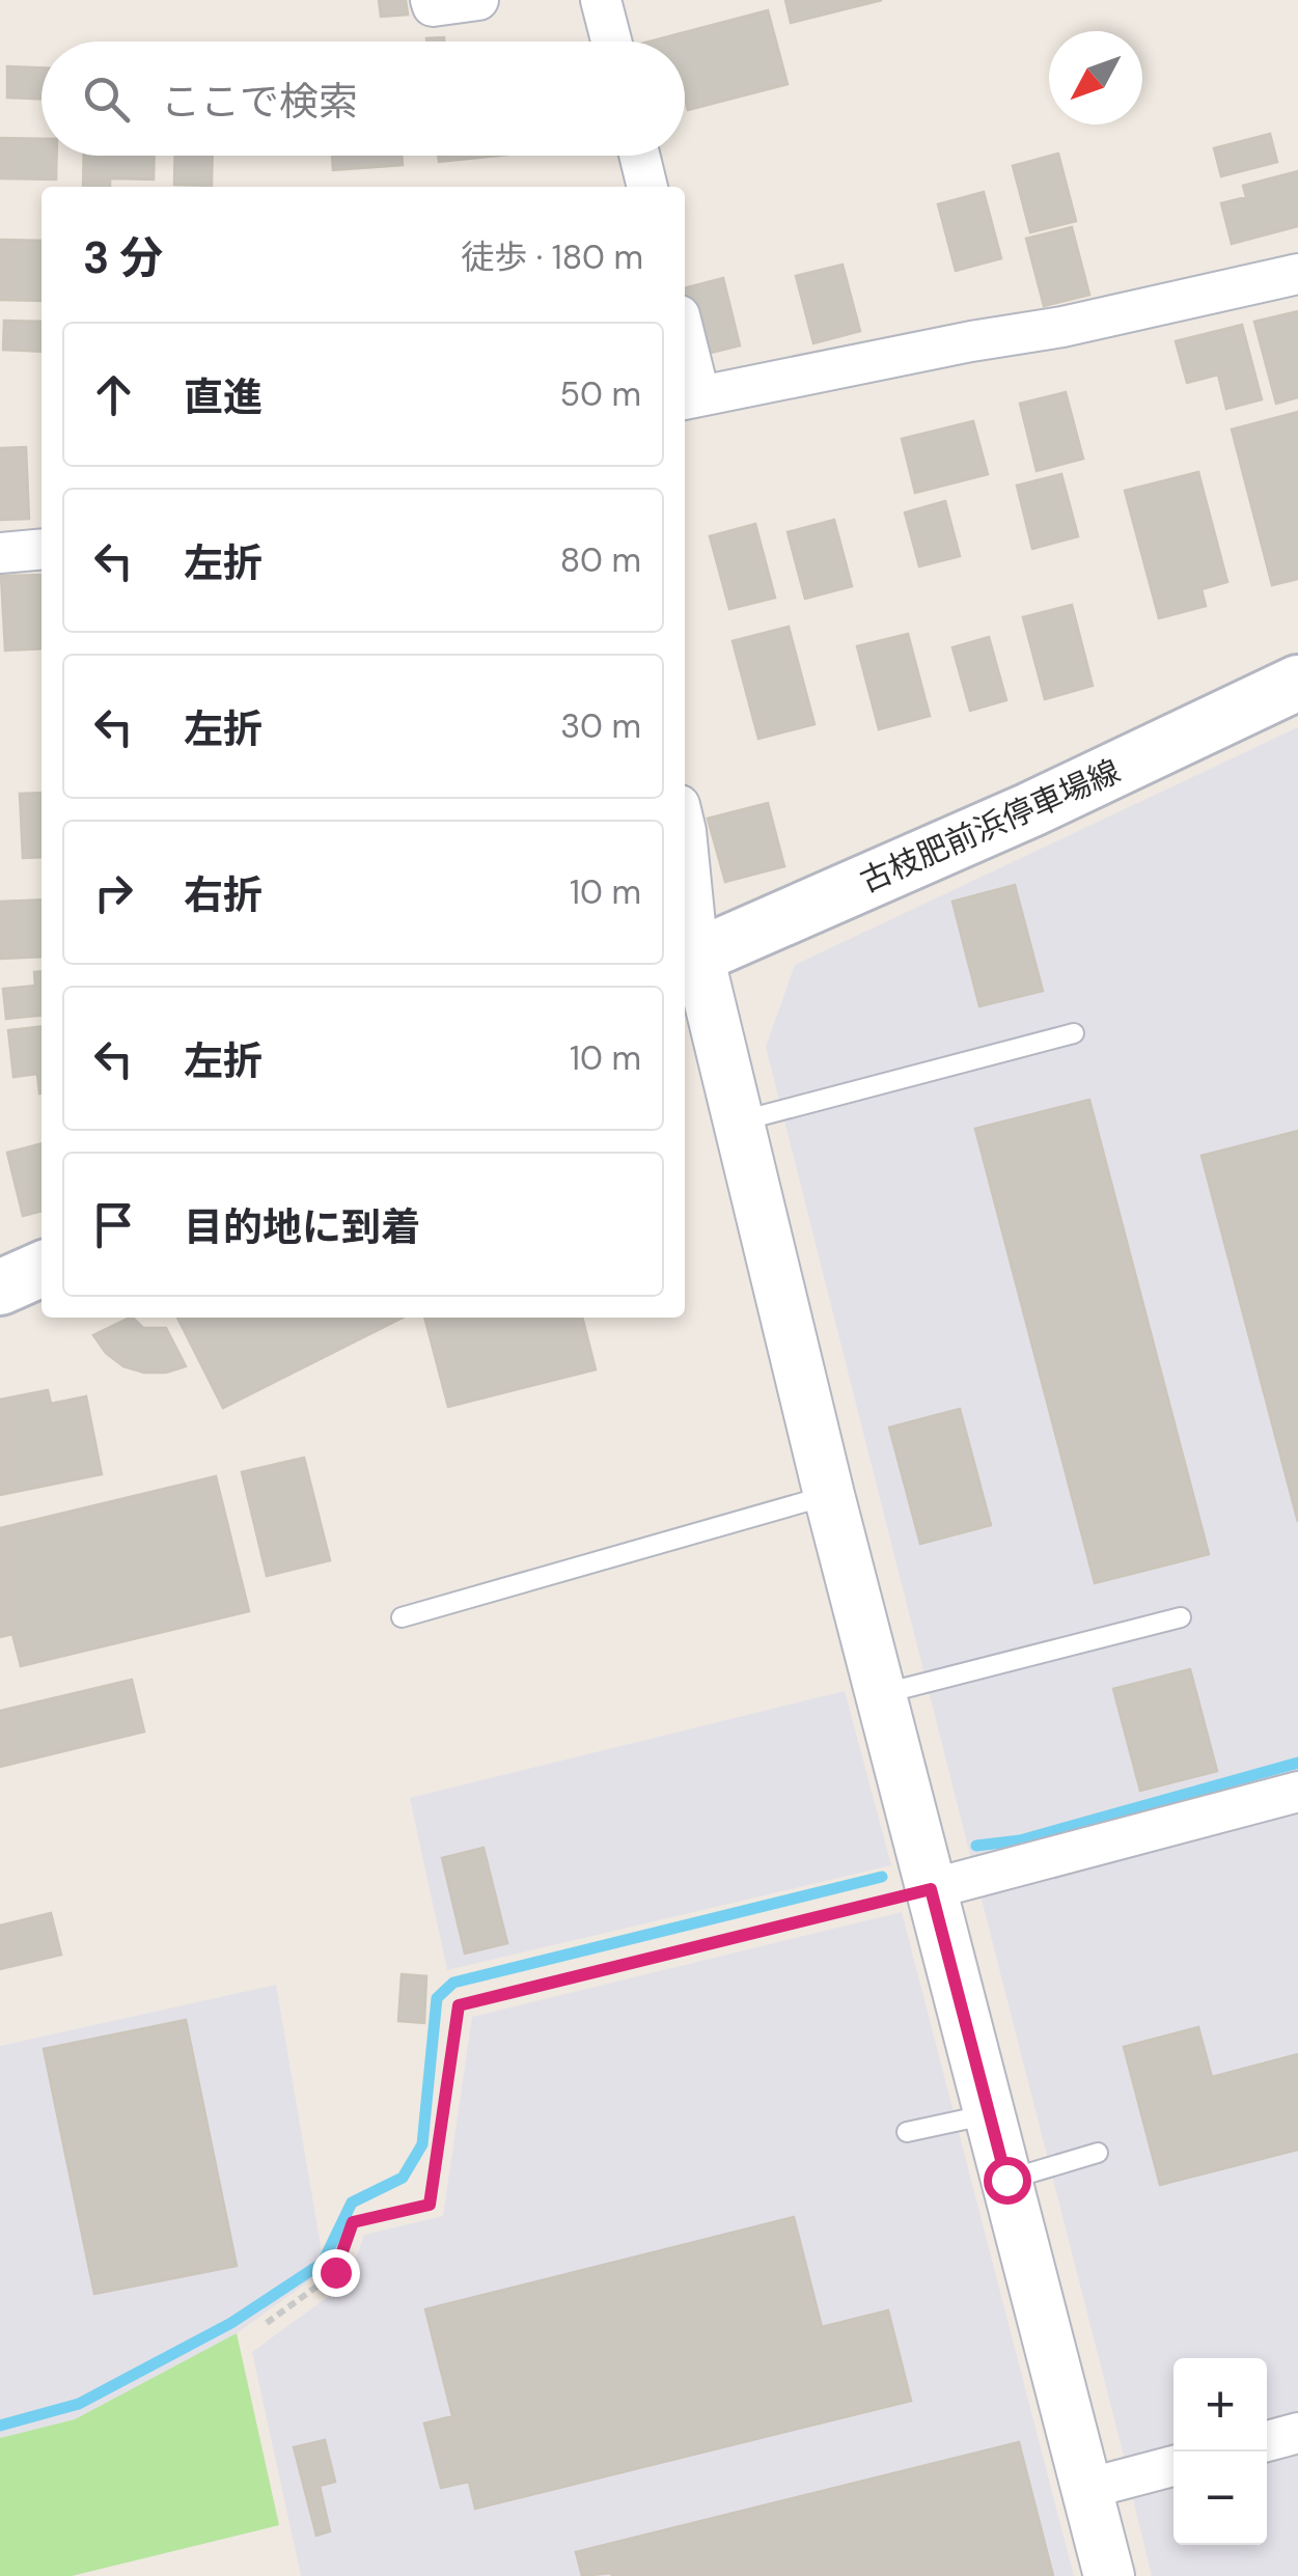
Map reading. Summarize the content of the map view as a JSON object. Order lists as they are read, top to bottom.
{
  "streets": {
    "main road": ["古枝肥前浜停車場線"]
  },
  "north": "bottom left",
  "page": {
    "search": "ここで検索",
    "heading": ["3 分", "徒歩 · 180 m"],
    "list": [
      ["直進", "50 m"],
      ["左折", "80 m"],
      ["左折", "30 m"],
      ["右折", "10 m"],
      ["左折", "10 m"],
      "目的地に到着"
    ],
    "map_buttons": ["+", "−"]
  }
}
